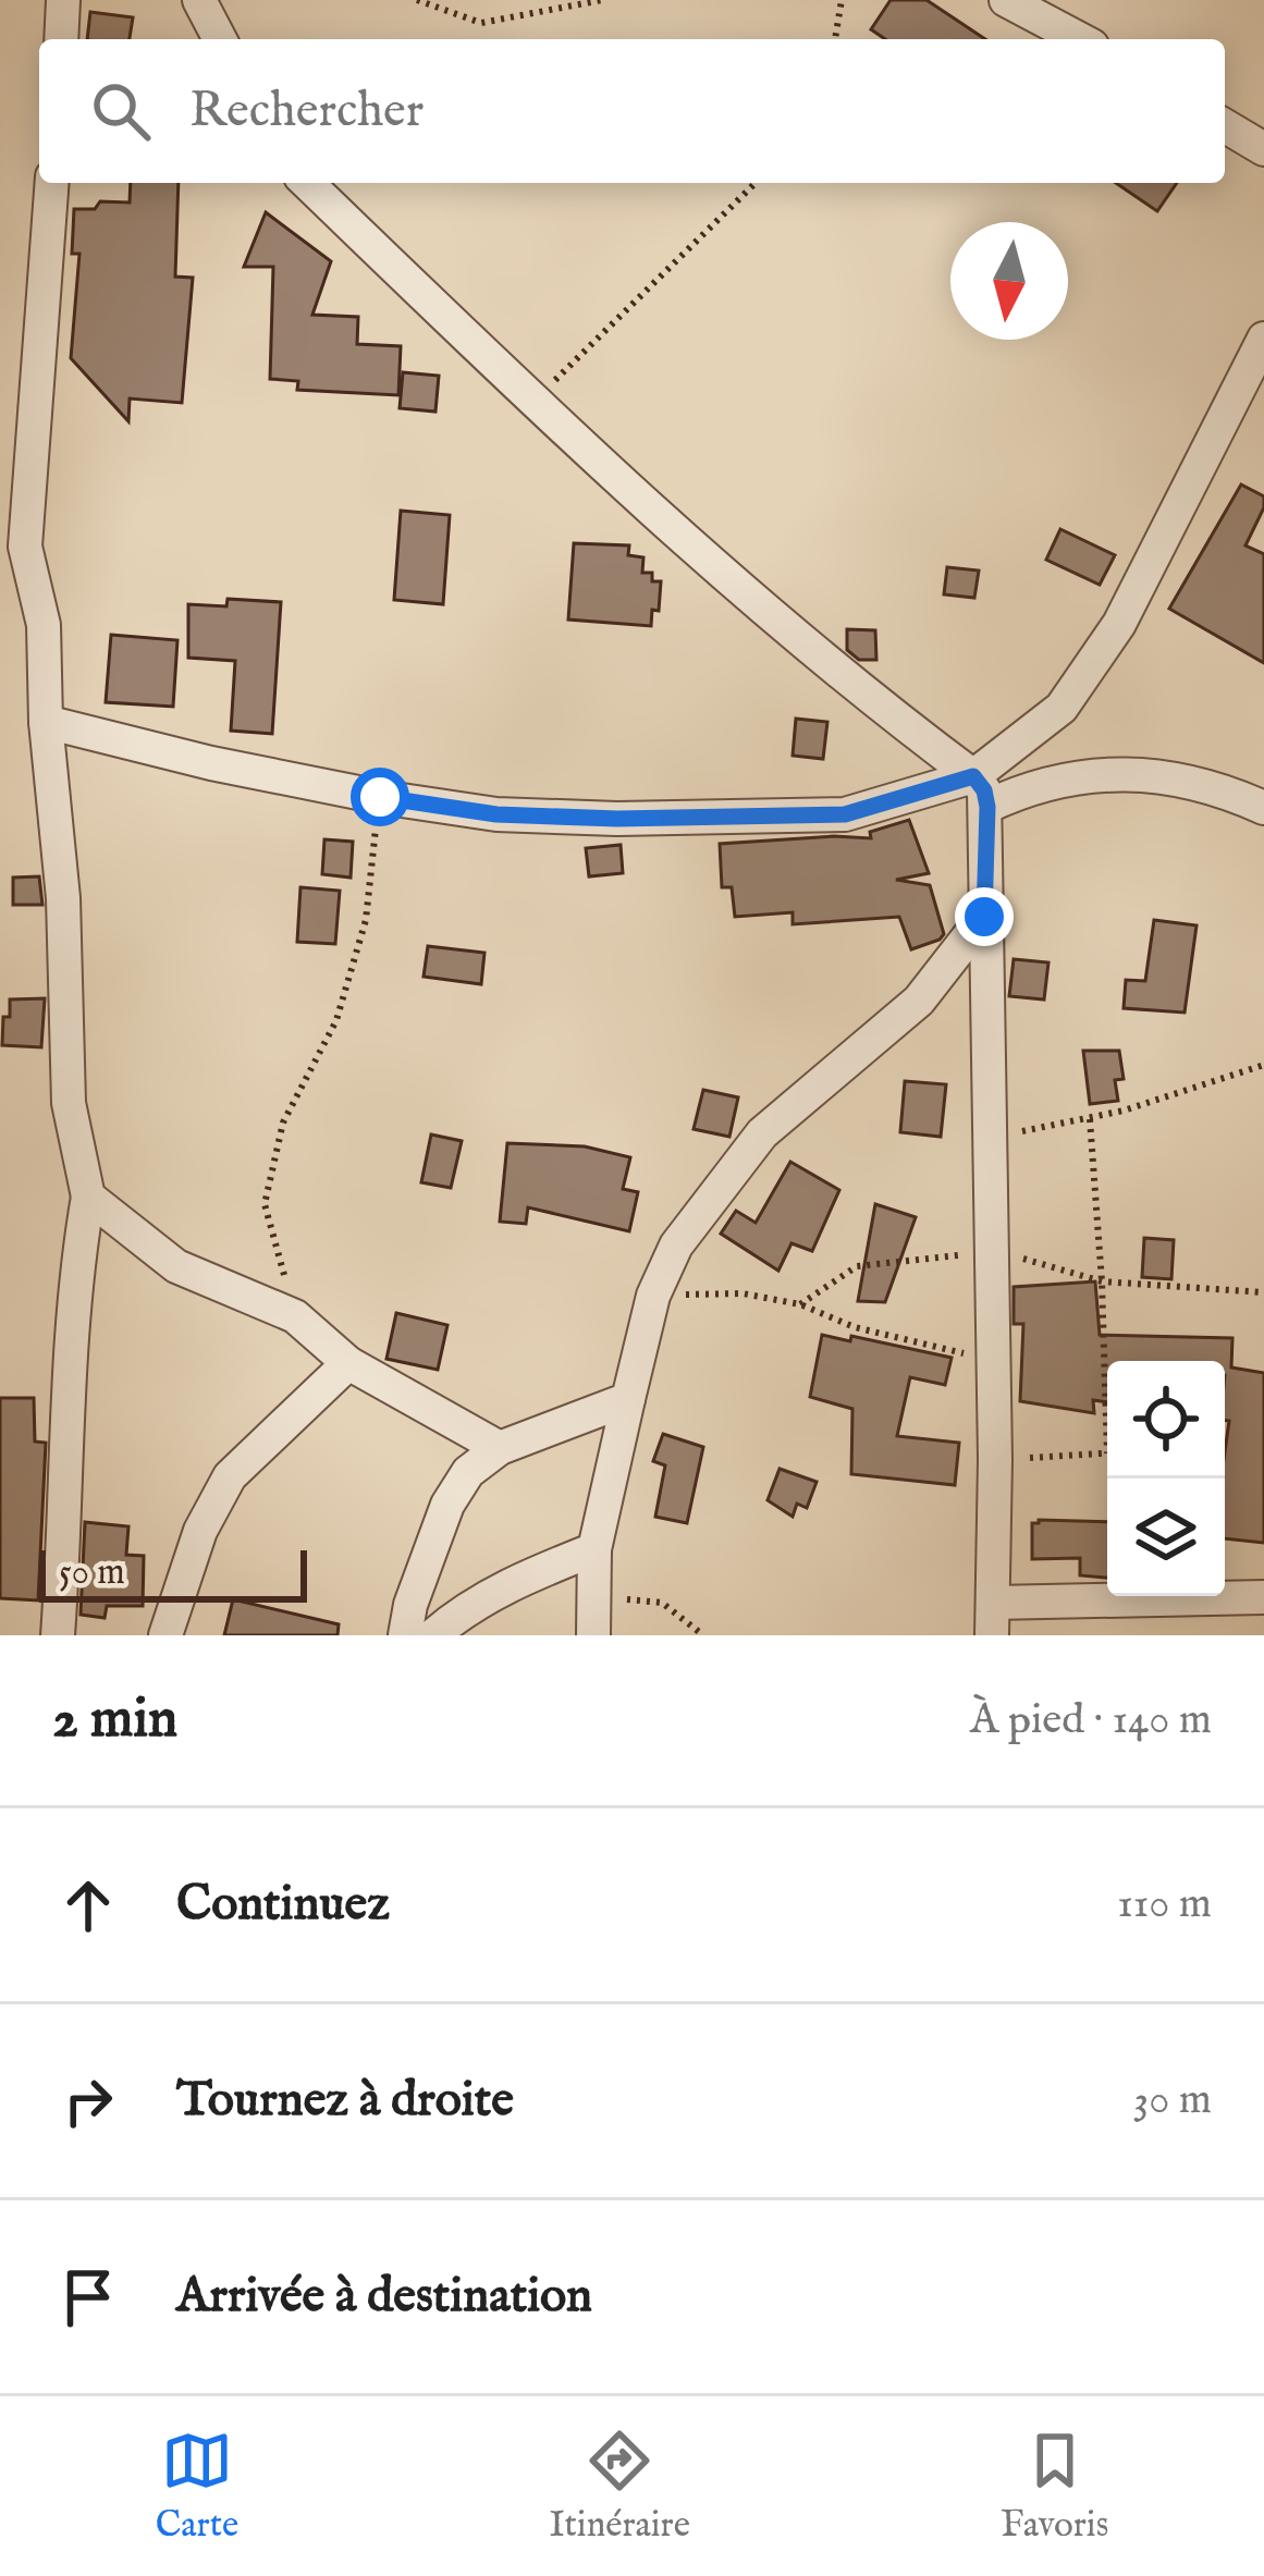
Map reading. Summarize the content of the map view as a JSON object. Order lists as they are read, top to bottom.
{
  "scale_bar": "50 m",
  "north": "bottom",
  "page": {
    "search": "Rechercher",
    "scale": "50 m",
    "heading": ["2 min", "À pied · 140 m"],
    "list": [
      ["Continuez", "110 m"],
      ["Tournez à droite", "30 m"],
      "Arrivée à destination"
    ],
    "nav": ["Carte", "Itinéraire", "Favoris"]
  }
}
